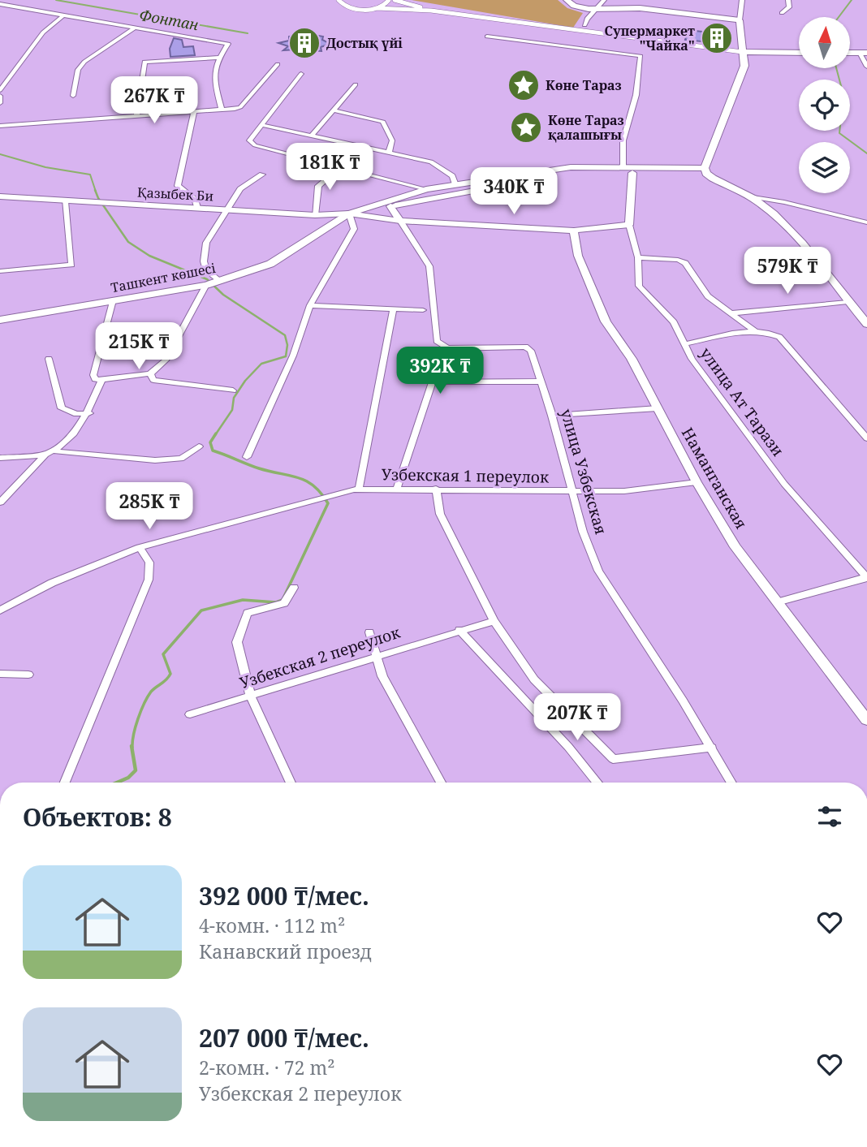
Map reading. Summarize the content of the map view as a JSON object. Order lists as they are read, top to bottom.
{
  "streets": {
    "main road": ["Ташкент көшесі"],
    "street": [
      "Қазыбек Би",
      "улица Ат Тарази",
      "улица Узбекская",
      "Узбекская 1 переулок",
      "Наманганская",
      "Узбекская 2 переулок"
    ]
  },
  "crossings": [
    ["Қазыбек Би", "Ташкент көшесі"],
    ["Қазыбек Би", "улица Ат Тарази"],
    ["Қазыбек Би", "улица Узбекская"],
    ["Қазыбек Би", "Наманганская"],
    ["улица Узбекская", "Узбекская 1 переулок"],
    ["Узбекская 1 переулок", "Наманганская"]
  ],
  "water": ["Фонтан"],
  "places": {
    "building": ["Супермаркет \"Чайка\"", "Достық үйі"],
    "place": ["Көне Тараз", "Көне Тараз қалашығы"]
  },
  "north": "top",
  "page": {
    "price": [
      "267K ₸",
      "181K ₸",
      "340K ₸",
      "579K ₸",
      "215K ₸",
      "392K ₸",
      "285K ₸",
      "207K ₸"
    ],
    "heading": "Объектов: 8",
    "list": [
      {
        "name": "392 000 ₸/мес.",
        "note": "4-комн. · 112 m² · Канавский проезд"
      },
      {
        "name": "207 000 ₸/мес.",
        "note": "2-комн. · 72 m² · Узбекская 2 переулок"
      }
    ]
  }
}
